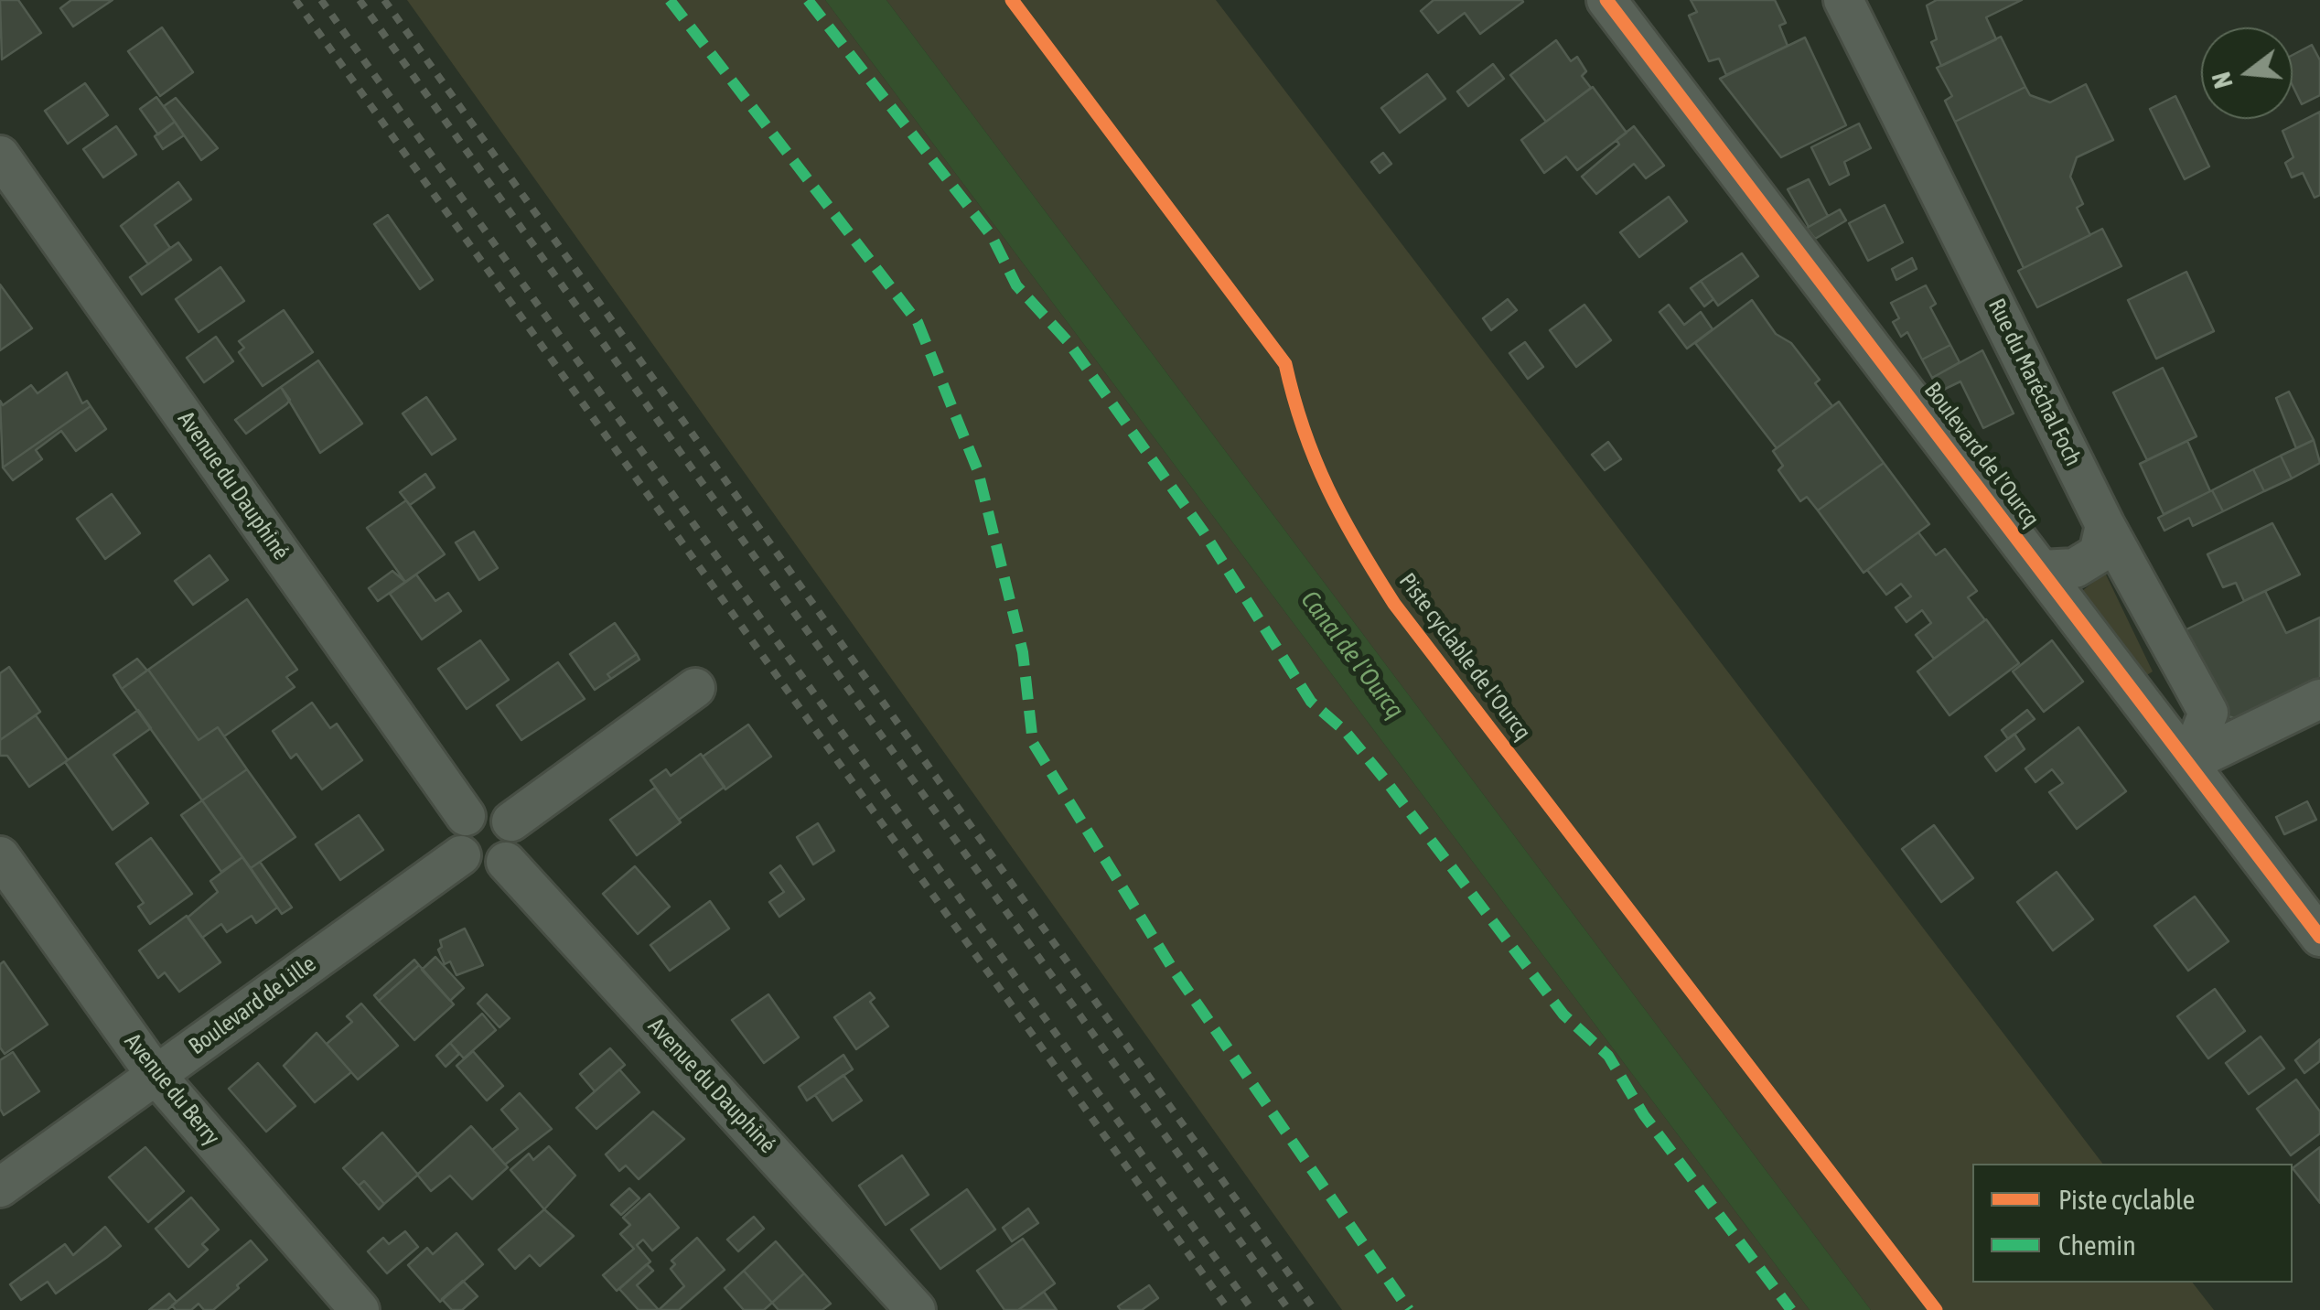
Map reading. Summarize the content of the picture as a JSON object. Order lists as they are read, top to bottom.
{
  "streets": {
    "street": [
      "Rue du Maréchal Foch",
      "Boulevard de l'Ourcq",
      "Avenue du Dauphiné",
      "Boulevard de Lille",
      "Avenue du Berry"
    ],
    "cycle path": ["Piste cyclable de l'Ourcq"]
  },
  "crossings": [
    ["Rue du Maréchal Foch", "Boulevard de l'Ourcq"],
    ["Avenue du Dauphiné", "Boulevard de Lille"],
    ["Boulevard de Lille", "Avenue du Berry"]
  ],
  "water": ["Canal de l'Ourcq"],
  "legend": ["Piste cyclable", "Chemin"],
  "north": "left"
}
